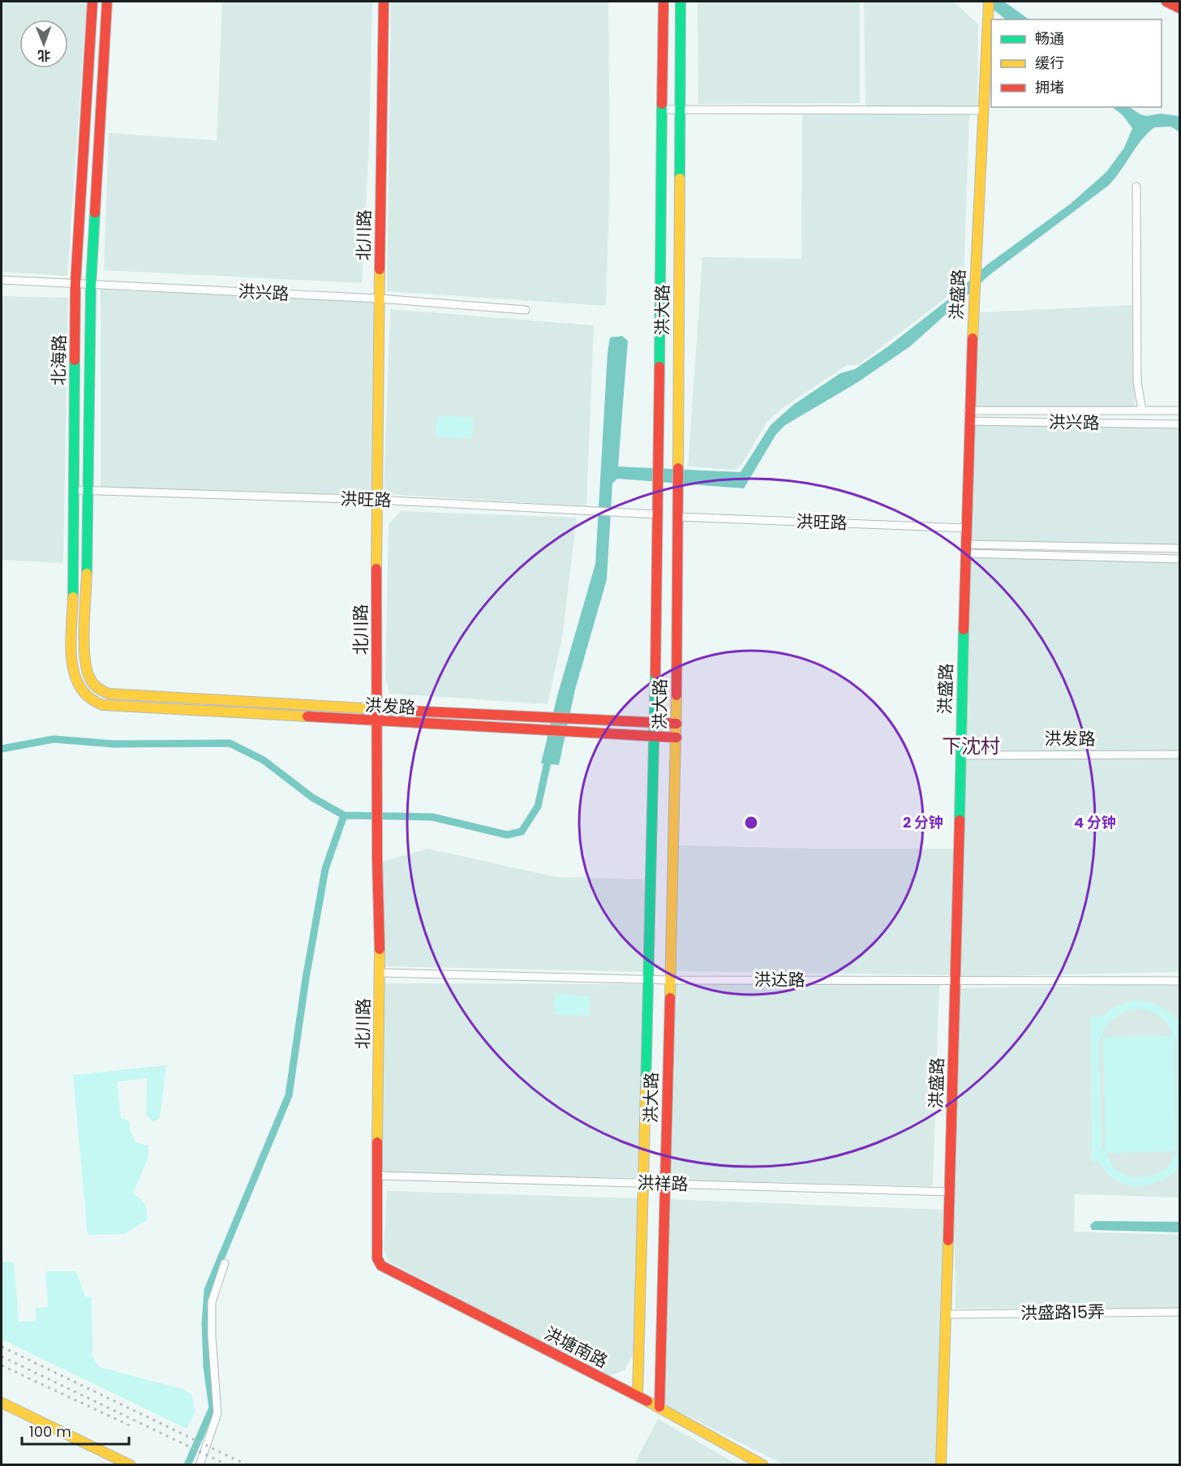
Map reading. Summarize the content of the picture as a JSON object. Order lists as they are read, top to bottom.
{
  "streets": {
    "main road": [
      "北川路",
      "洪盛路",
      "洪大路",
      "北海路",
      "洪发路",
      "洪塘南路"
    ],
    "street": [
      "洪兴路",
      "洪旺路",
      "洪达路",
      "洪祥路",
      "洪盛路15弄"
    ]
  },
  "crossings": [
    ["北川路", "洪兴路"],
    ["北川路", "洪旺路"],
    ["北川路", "洪发路"],
    ["北川路", "洪达路"],
    ["北川路", "洪祥路"],
    ["北川路", "洪塘南路"],
    ["洪兴路", "洪盛路"],
    ["洪兴路", "北海路"],
    ["洪盛路", "洪旺路"],
    ["洪盛路", "洪发路"],
    ["洪盛路", "洪达路"],
    ["洪盛路", "洪祥路"],
    ["洪盛路", "洪盛路15弄"],
    ["洪大路", "洪旺路"],
    ["洪大路", "洪发路"],
    ["洪大路", "洪达路"],
    ["洪大路", "洪祥路"],
    ["洪大路", "洪塘南路"],
    ["北海路", "洪旺路"],
    ["北海路", "洪发路"]
  ],
  "districts": ["下沈村"],
  "legend": ["畅通", "缓行", "拥堵"],
  "scale_bar": "100 m",
  "north": "bottom",
  "rings": ["2 分钟", "4 分钟"]
}
